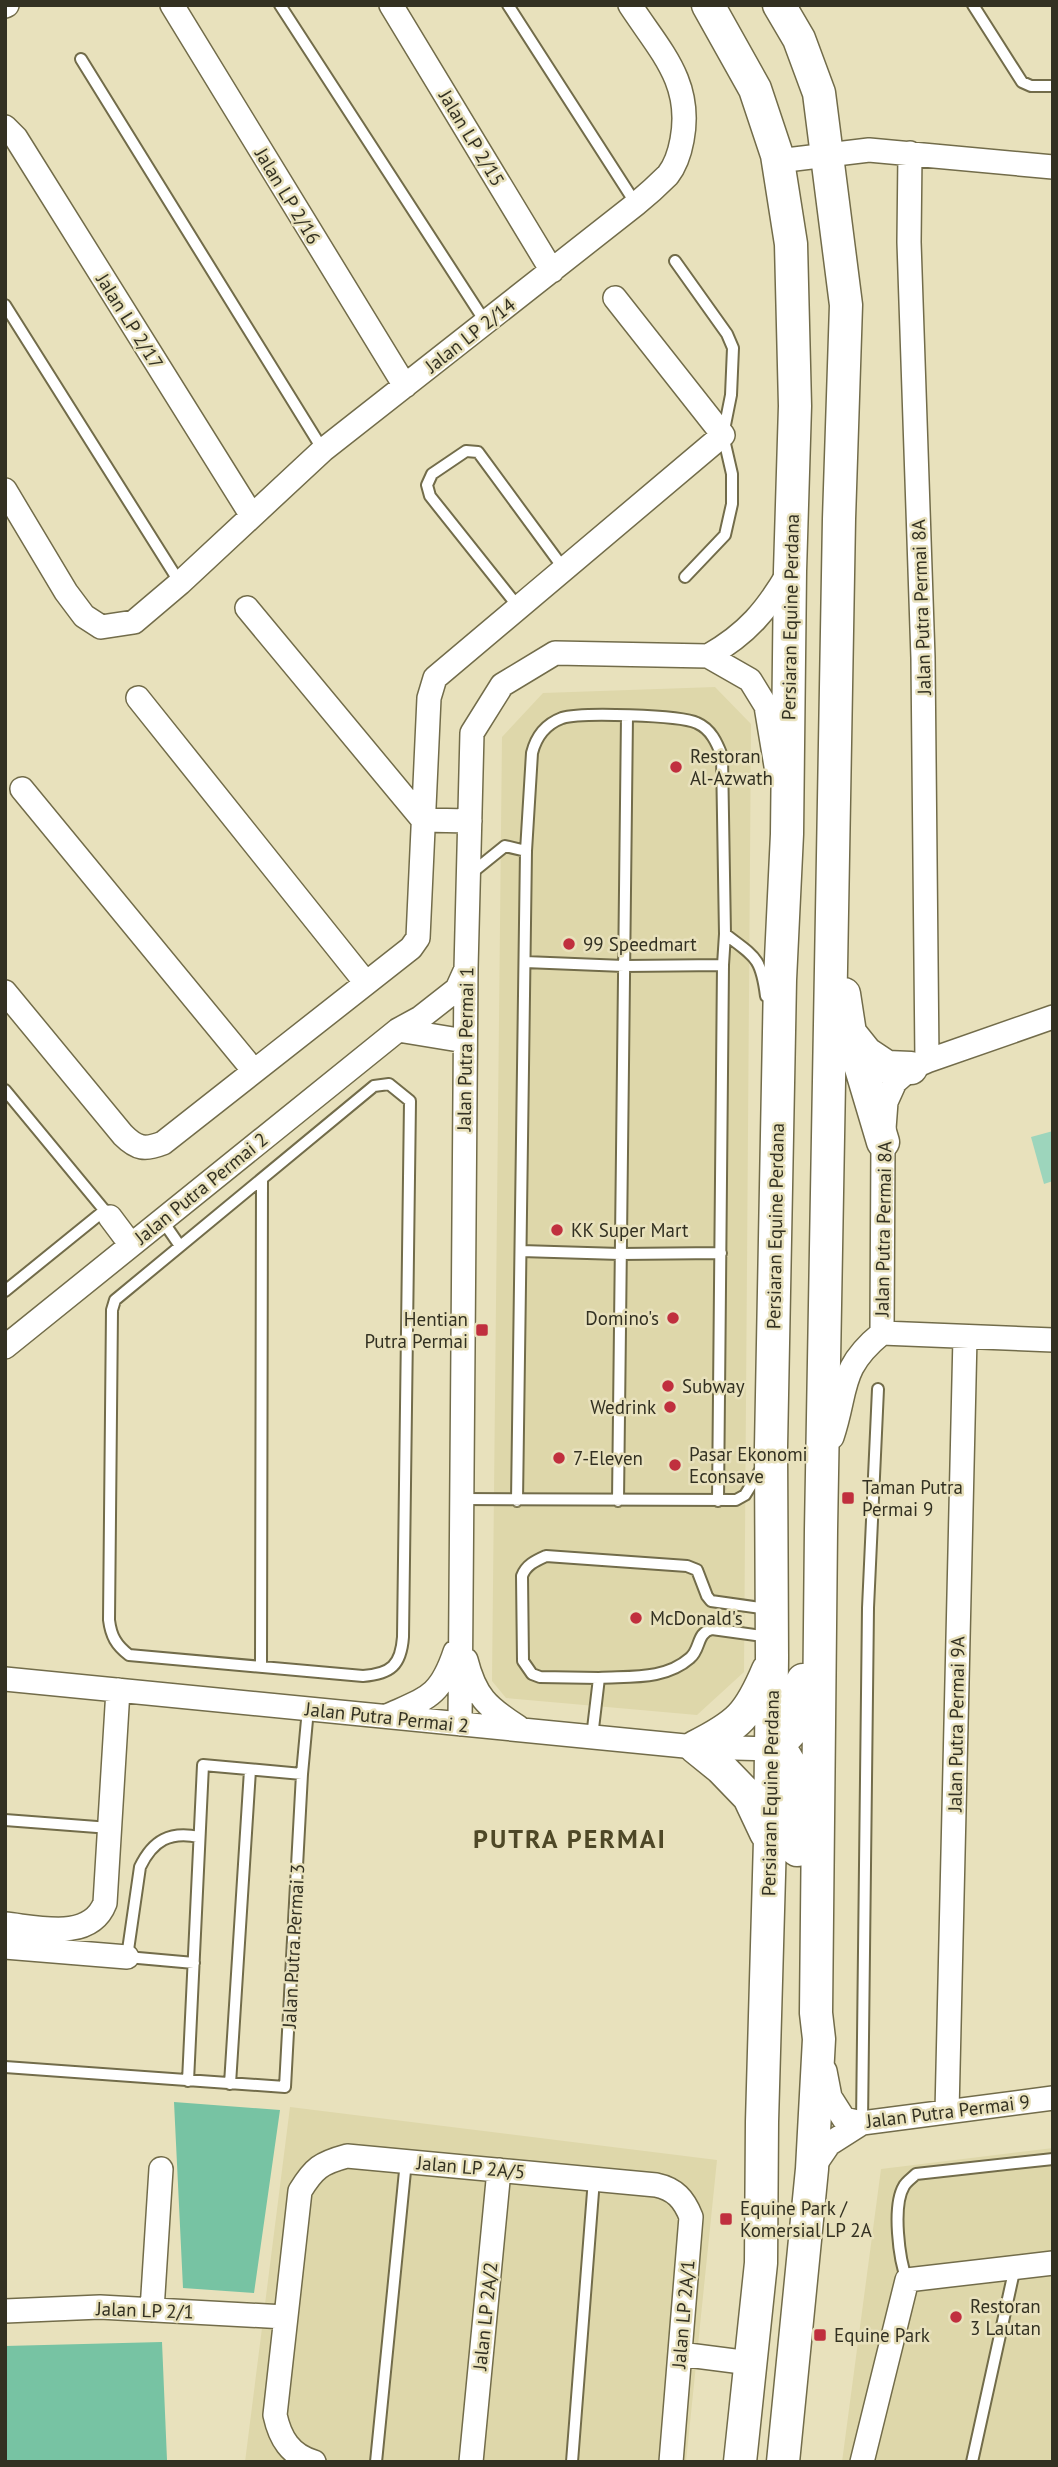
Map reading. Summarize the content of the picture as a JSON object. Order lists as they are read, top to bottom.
{
  "streets": {
    "street": [
      "Jalan LP 2/15",
      "Jalan LP 2/16",
      "Jalan LP 2/17",
      "Jalan LP 2/14",
      "Jalan Putra Permai 8A",
      "Persiaran Equine Perdana",
      "Jalan Putra Permai 1",
      "Jalan Putra Permai 2",
      "Jalan Putra Permai 9A",
      "Jalan Putra Permai 9",
      "Jalan LP 2A/5",
      "Jalan LP 2/1",
      "Jalan LP 2A/1",
      "Jalan LP 2A/2"
    ],
    "lane": ["Jalan Putra Permai 3"]
  },
  "crossings": [
    ["Jalan LP 2/15", "Jalan LP 2/14"],
    ["Jalan LP 2/16", "Jalan LP 2/14"],
    ["Jalan LP 2/17", "Jalan LP 2/14"],
    ["Persiaran Equine Perdana", "Jalan Putra Permai 1"],
    ["Persiaran Equine Perdana", "Jalan Putra Permai 2"],
    ["Jalan Putra Permai 1", "Jalan Putra Permai 2"],
    ["Jalan Putra Permai 2", "Jalan Putra Permai 3"],
    ["Jalan Putra Permai 9A", "Jalan Putra Permai 9"],
    ["Jalan LP 2A/5", "Jalan LP 2/1"],
    ["Jalan LP 2A/5", "Jalan LP 2A/1"],
    ["Jalan LP 2A/5", "Jalan LP 2A/2"]
  ],
  "districts": ["PUTRA PERMAI"],
  "places": {
    "other": [
      "Restoran Al-Azwath",
      "99 Speedmart",
      "KK Super Mart",
      "Domino's",
      "Subway",
      "Wedrink",
      "7-Eleven",
      "Pasar Ekonomi Econsave",
      "McDonald's",
      "Restoran 3 Lautan"
    ],
    "transit": [
      "Hentian Putra Permai",
      "Taman Putra Permai 9",
      "Equine Park / Komersial LP 2A",
      "Equine Park"
    ]
  }
}
